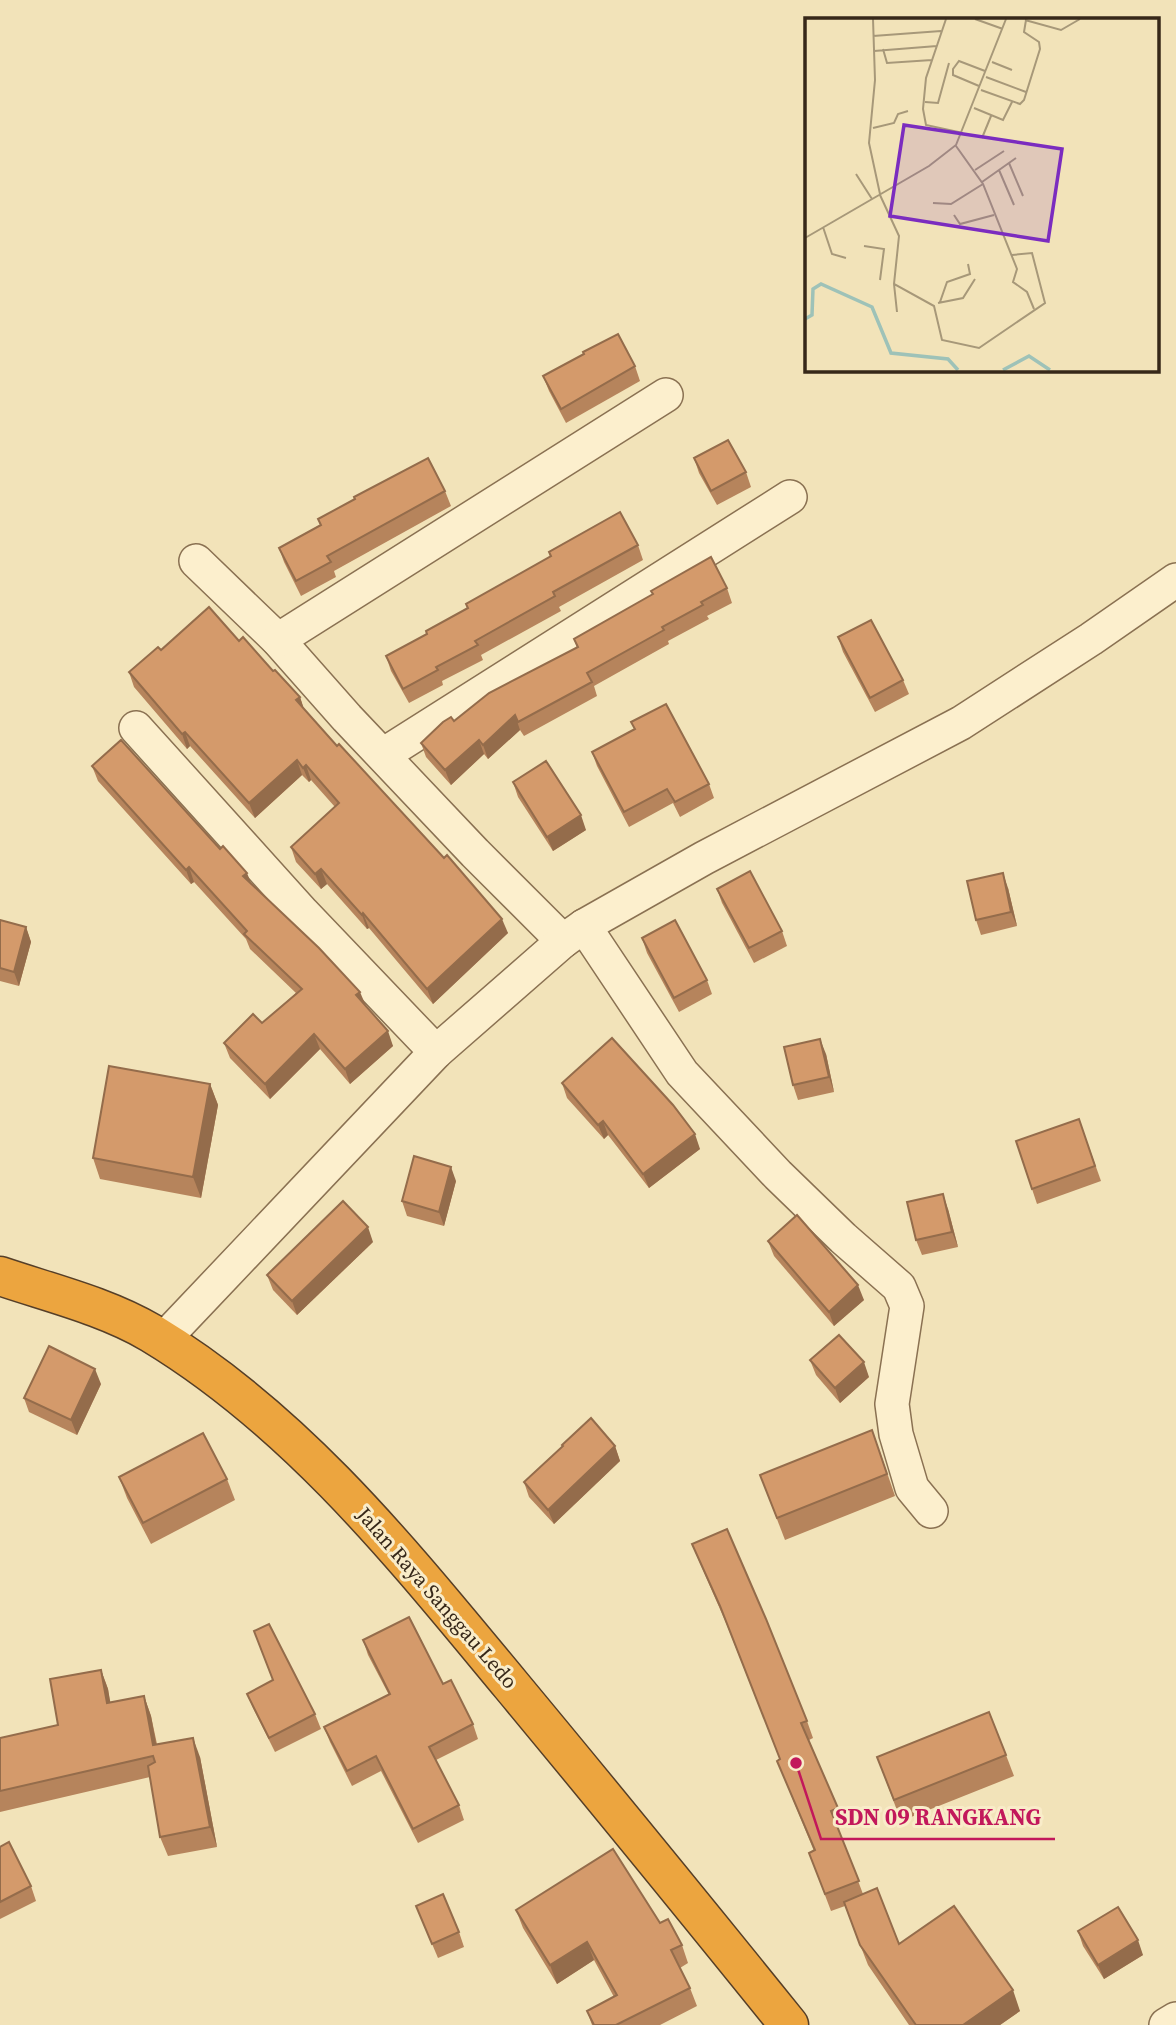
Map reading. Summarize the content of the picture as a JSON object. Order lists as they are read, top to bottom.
{
  "streets": {
    "highway": ["Jalan Raya Sanggau Ledo"]
  },
  "places": ["SDN 09 RANGKANG"]
}
